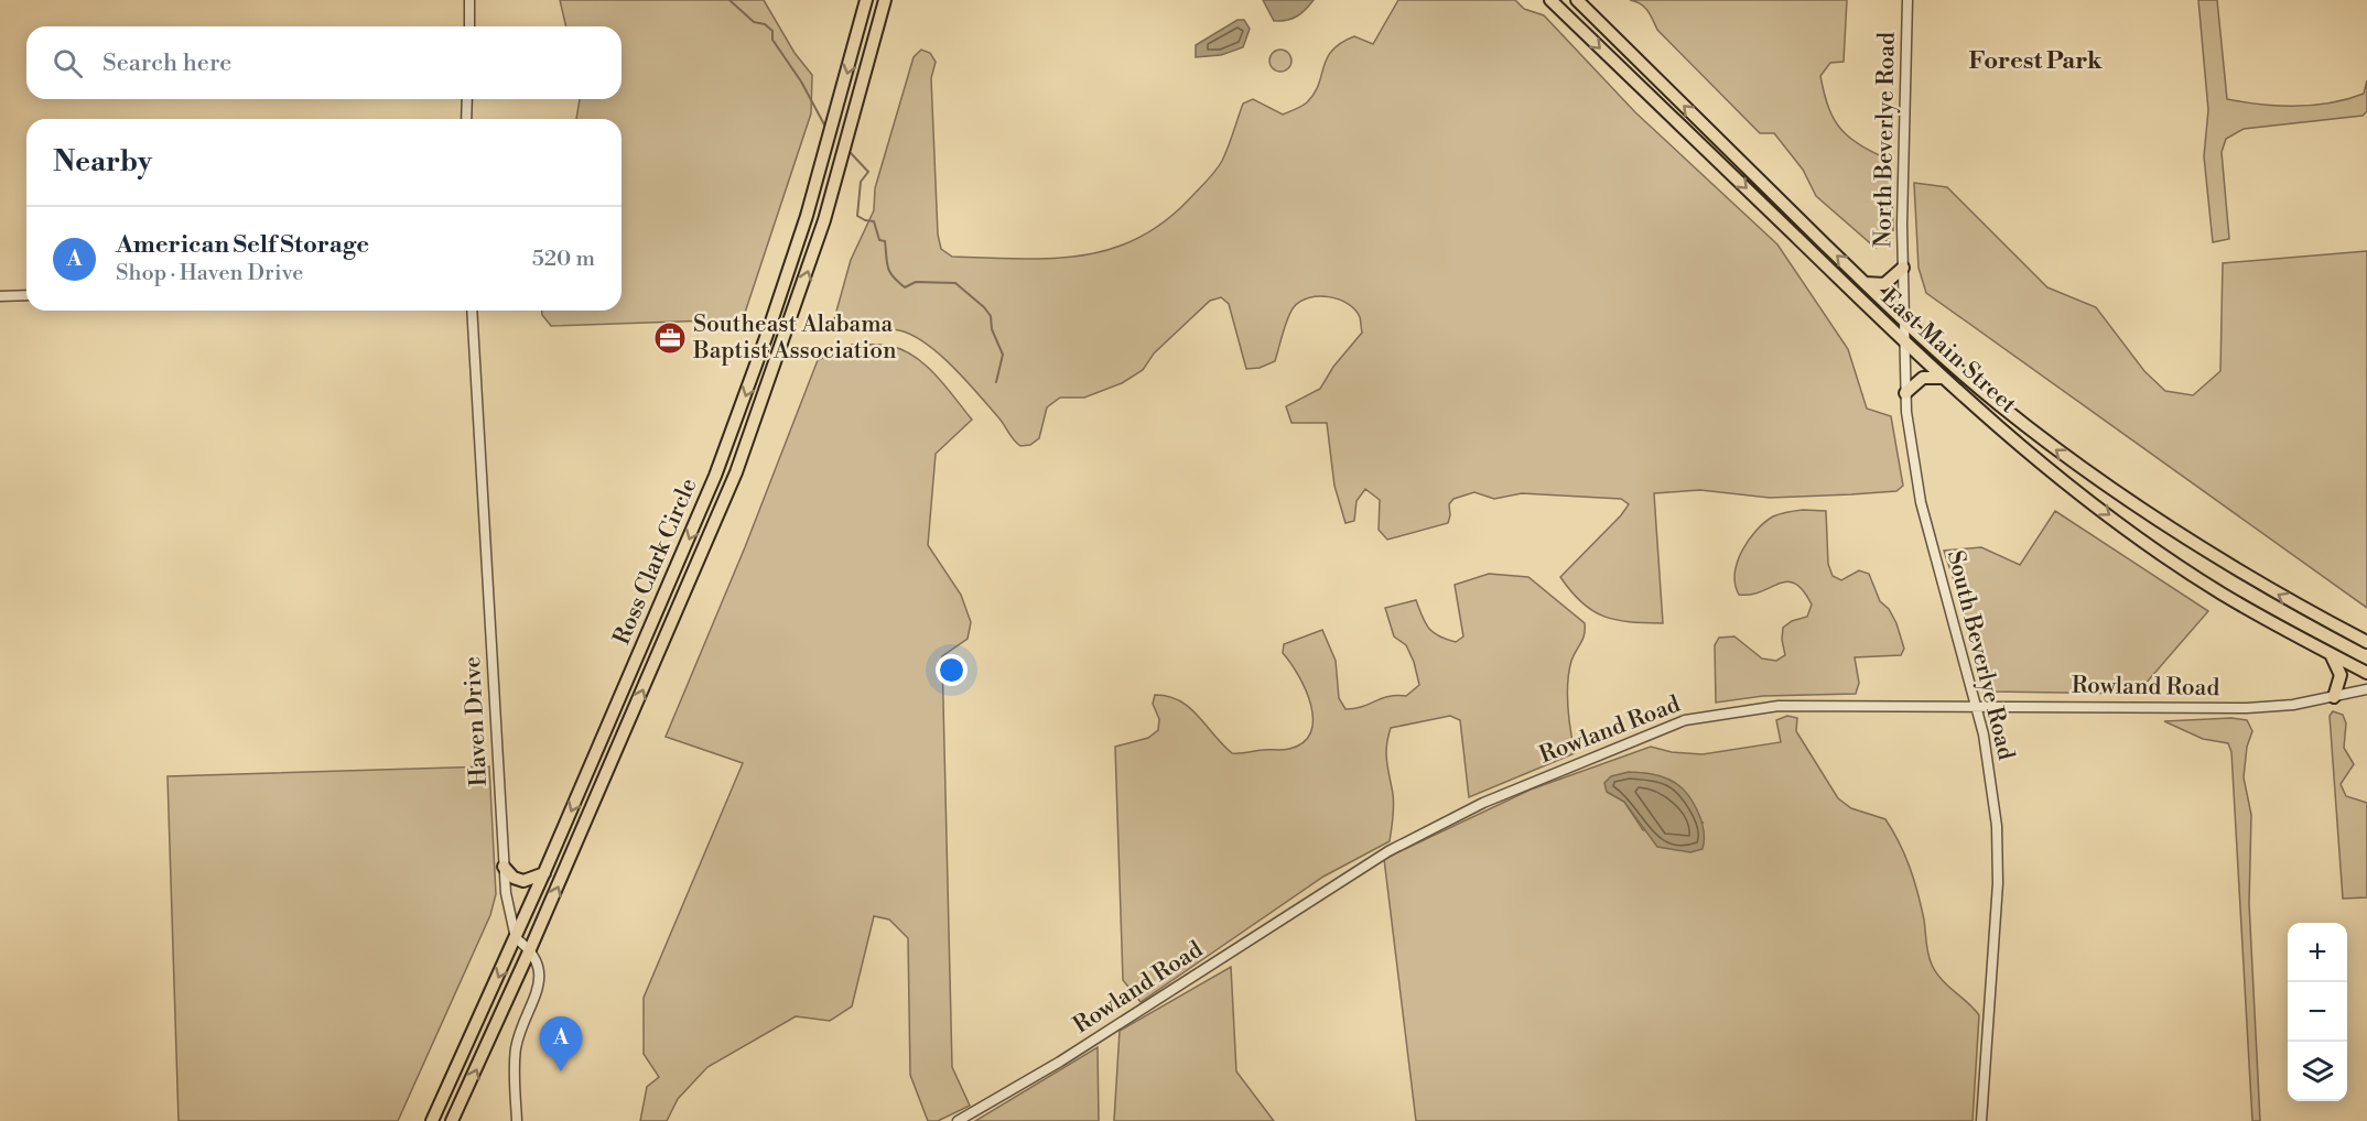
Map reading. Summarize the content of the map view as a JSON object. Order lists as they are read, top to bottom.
{
  "streets": {
    "highway": ["East Main Street", "Ross Clark Circle"],
    "street": [
      "North Beverlye Road",
      "South Beverlye Road",
      "Rowland Road",
      "Haven Drive"
    ]
  },
  "crossings": [
    ["North Beverlye Road", "East Main Street"],
    ["North Beverlye Road", "South Beverlye Road"],
    ["East Main Street", "South Beverlye Road"],
    ["Ross Clark Circle", "Haven Drive"],
    ["South Beverlye Road", "Rowland Road"]
  ],
  "districts": ["Forest Park"],
  "places": {
    "office": ["Southeast Alabama Baptist Association"]
  },
  "page": {
    "search": "Search here",
    "heading": "Nearby",
    "list": [
      {
        "mark": "A",
        "name": "American Self Storage",
        "note": "Shop · Haven Drive",
        "value": "520 m"
      }
    ],
    "map_buttons": ["+", "−"],
    "pins": "A"
  }
}
